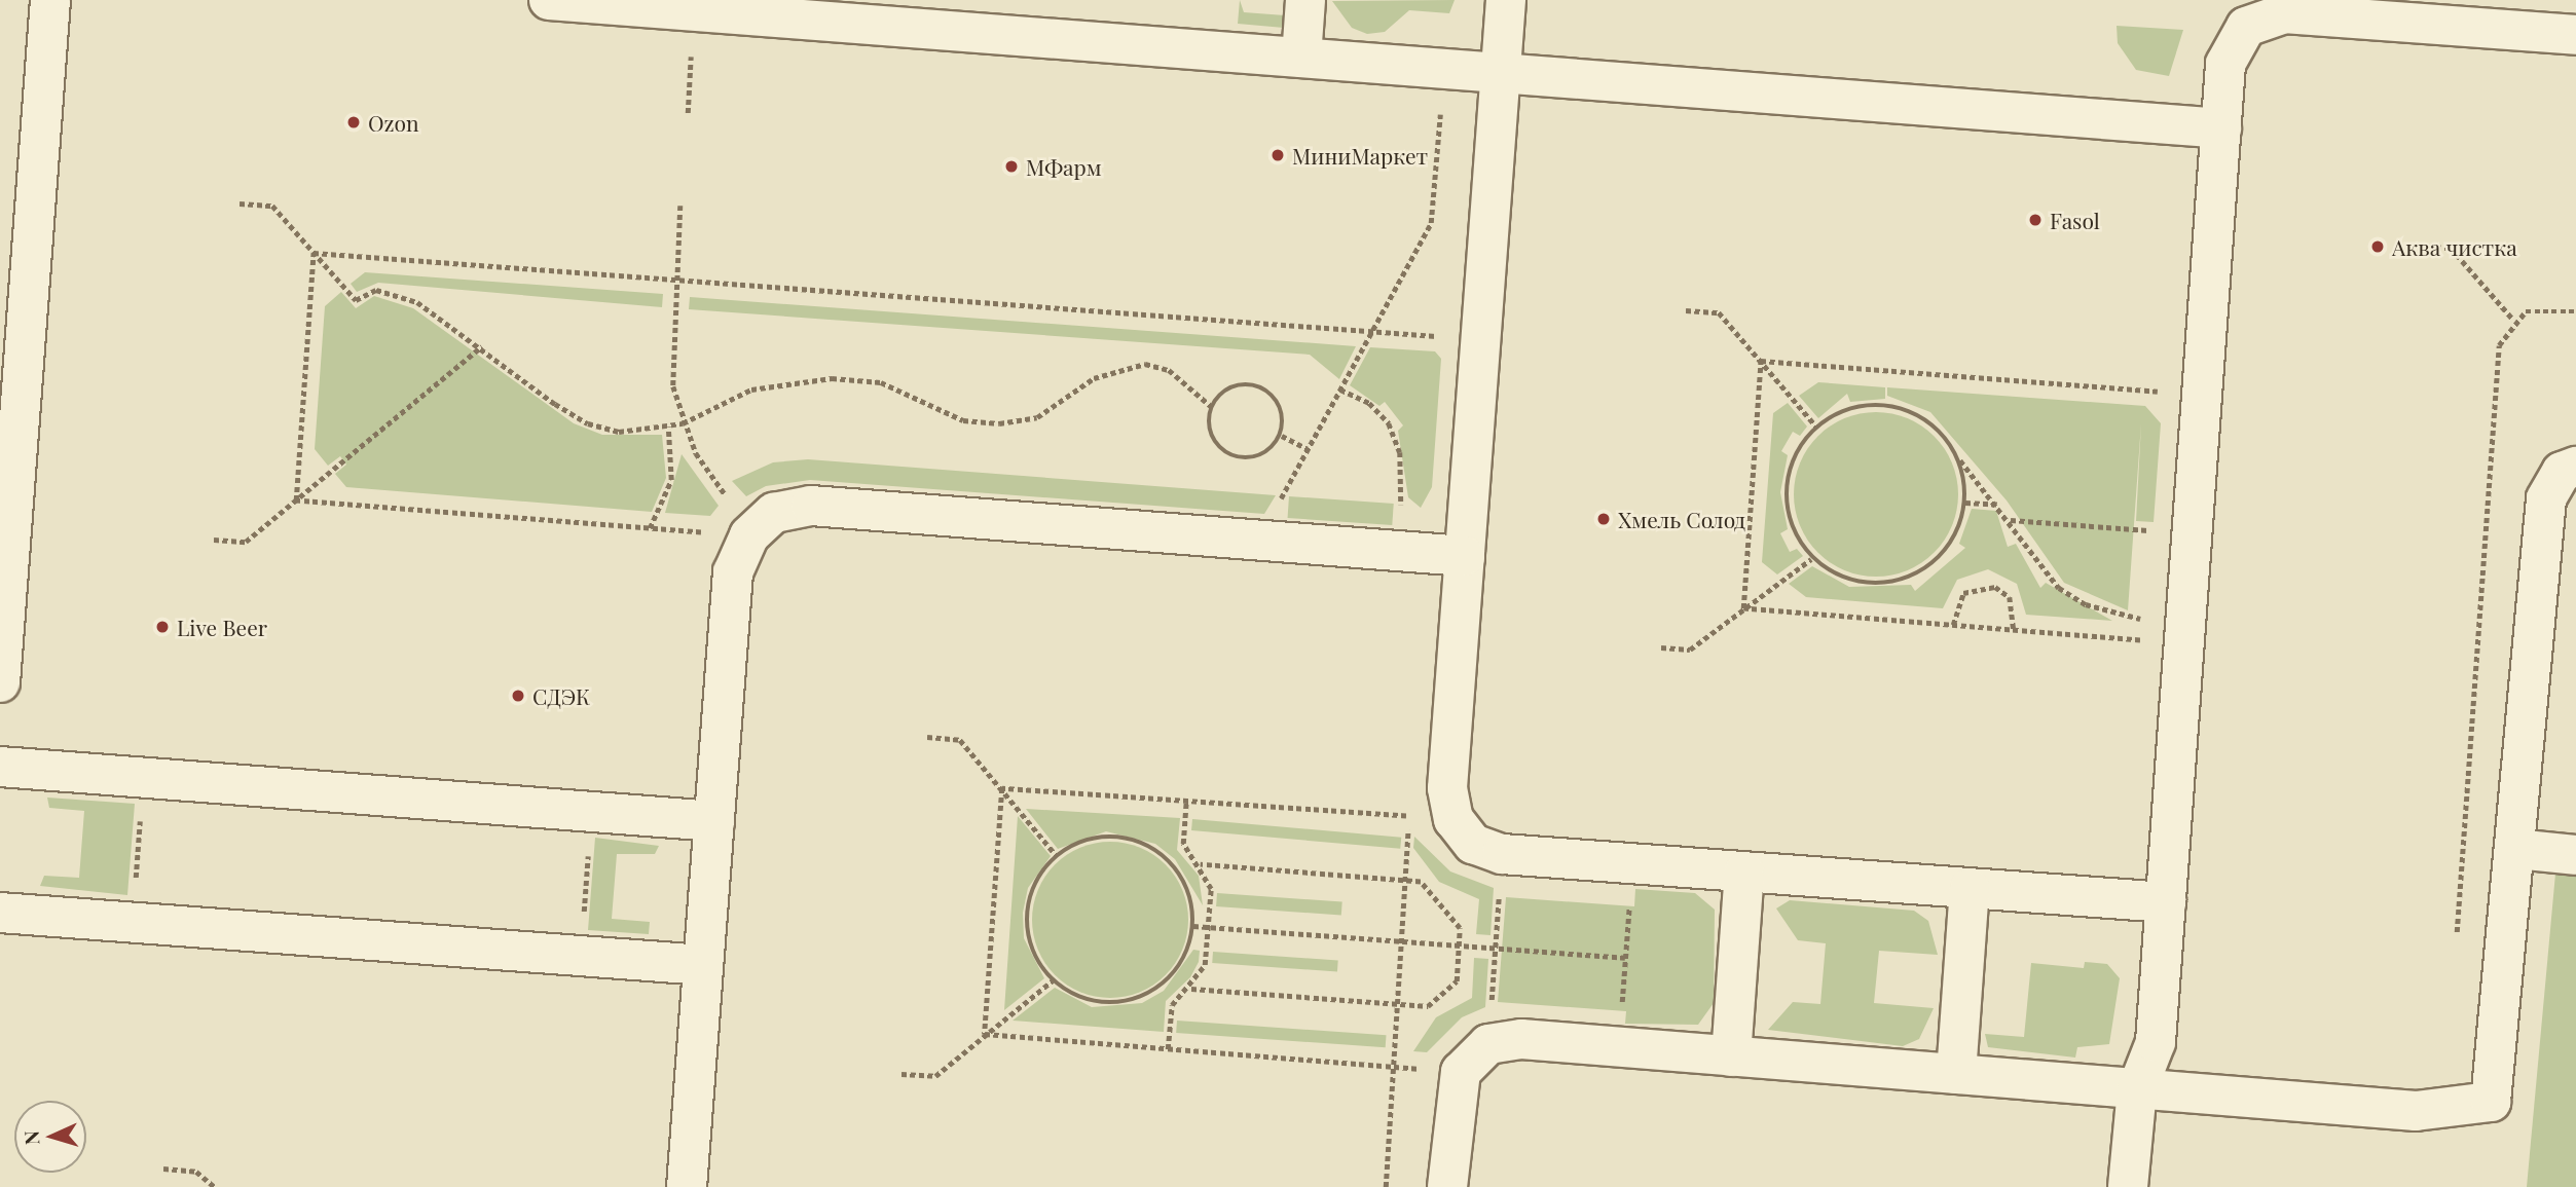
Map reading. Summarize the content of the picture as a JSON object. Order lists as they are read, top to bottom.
{
  "places": [
    "Ozon",
    "МиниМаркет",
    "МФарм",
    "Fasol",
    "Аква чистка",
    "Хмель Солод",
    "Live Beer",
    "СДЭК"
  ],
  "north": "left"
}
